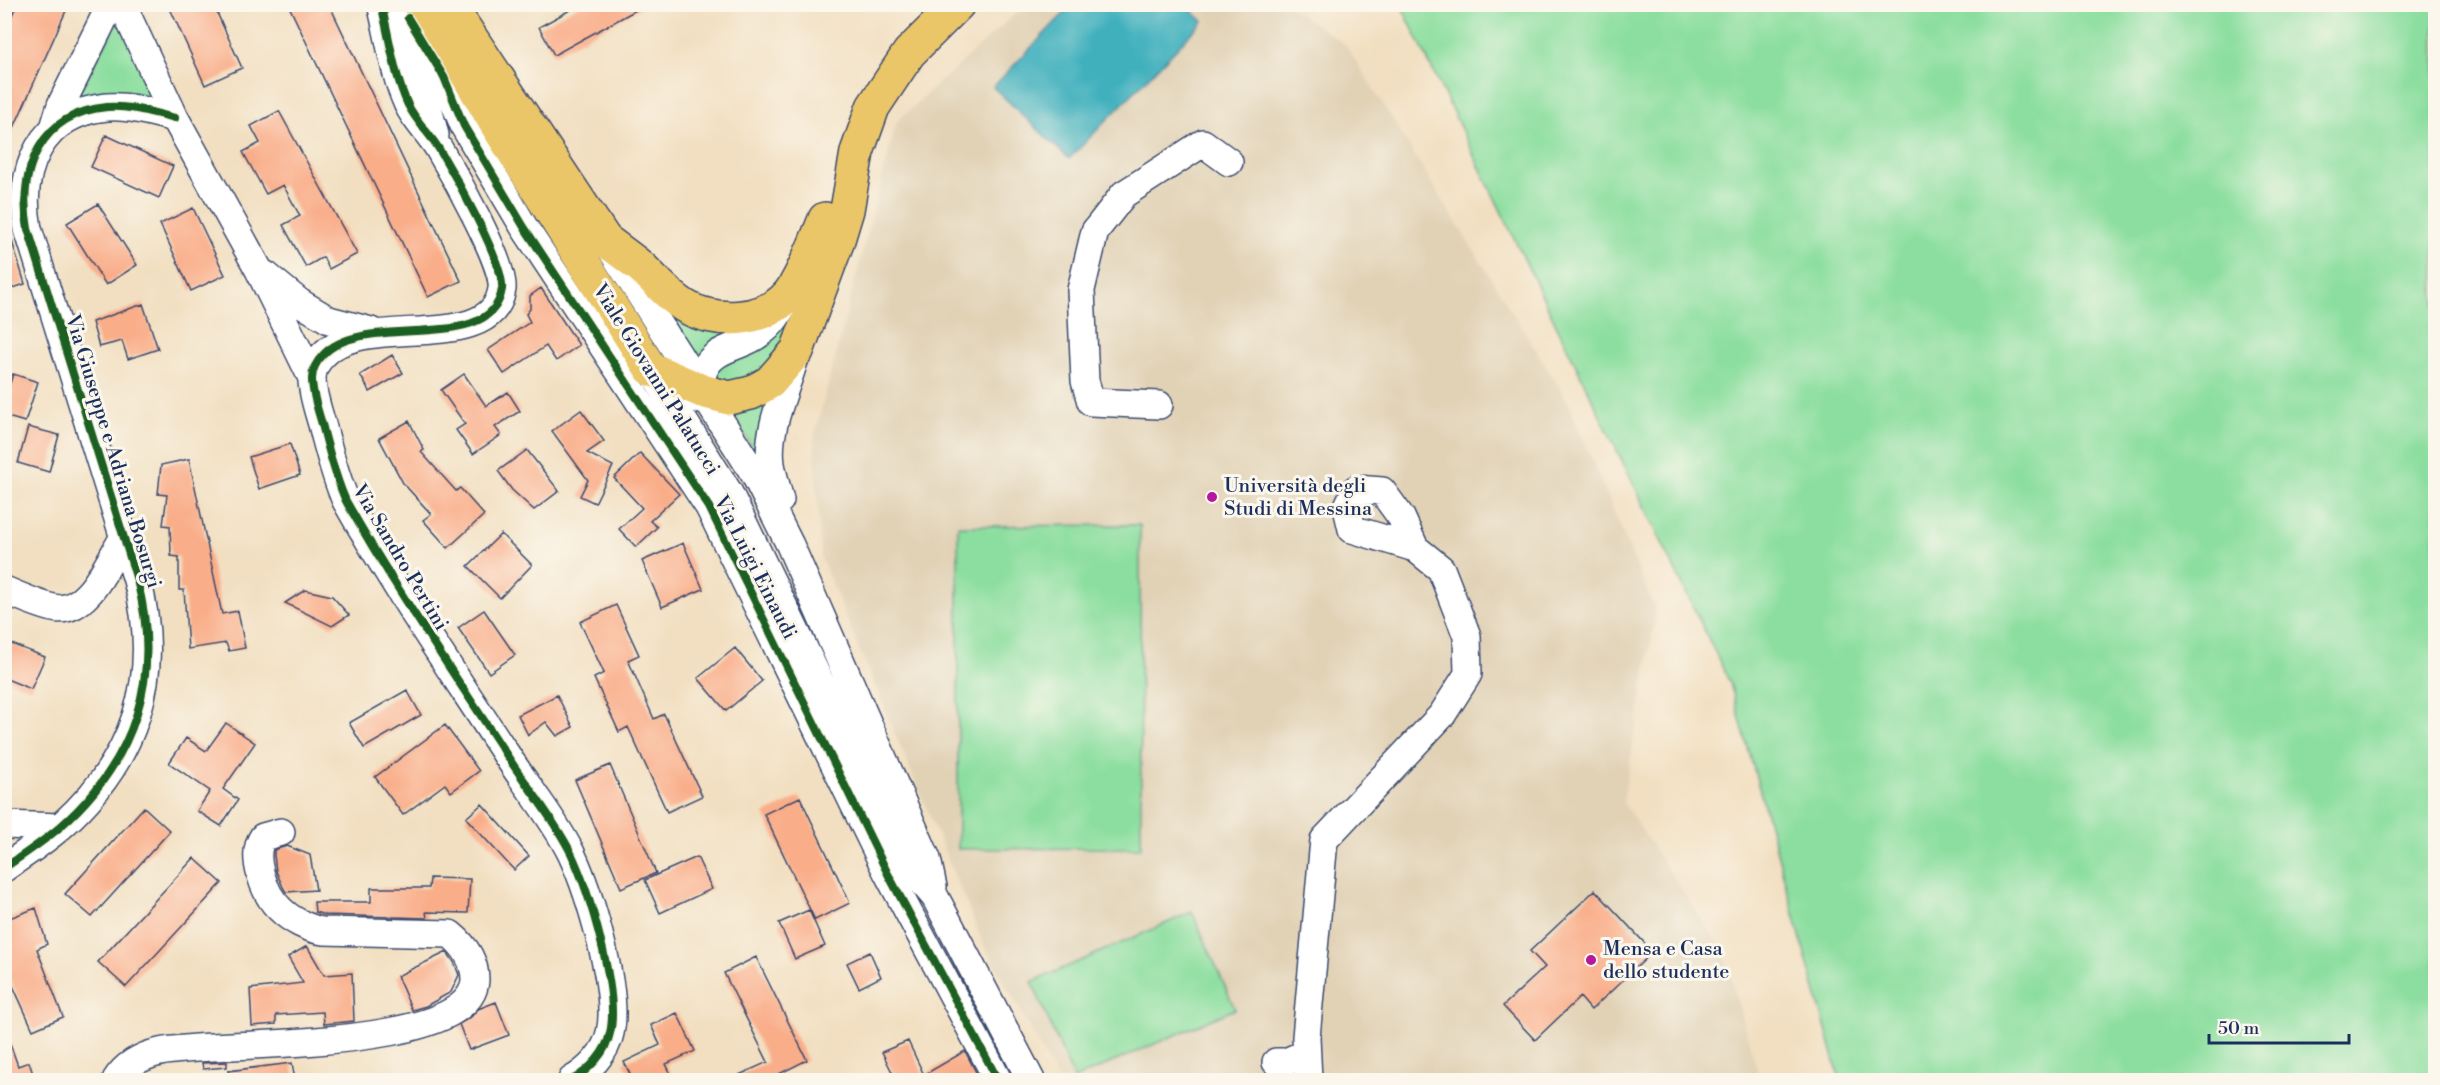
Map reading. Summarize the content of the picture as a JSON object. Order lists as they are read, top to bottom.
{
  "streets": {
    "main road": ["Viale Giovanni Palatucci"],
    "street": ["Via Giuseppe e Adriana Bosurgi", "Via Sandro Pertini", "Via Luigi Einaudi"]
  },
  "crossings": [
    ["Viale Giovanni Palatucci", "Via Luigi Einaudi"],
    ["Via Giuseppe e Adriana Bosurgi", "Via Sandro Pertini"]
  ],
  "places": ["Università degli Studi di Messina", "Mensa e Casa dello studente"],
  "scale_bar": "50 m"
}
